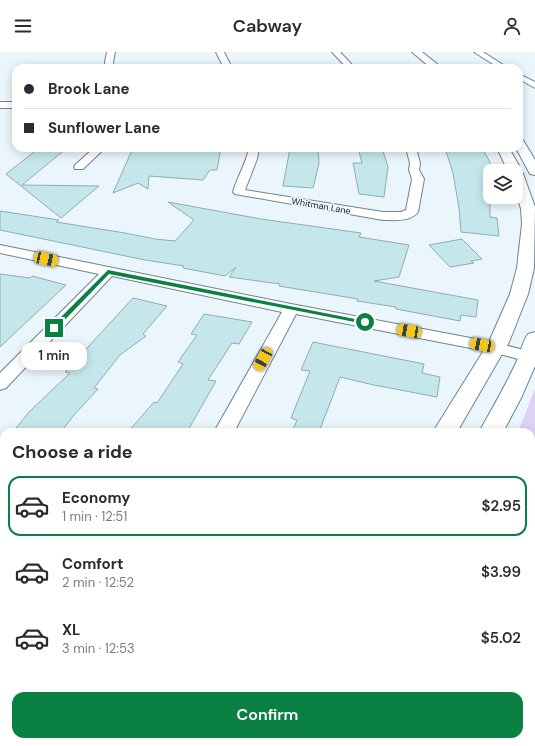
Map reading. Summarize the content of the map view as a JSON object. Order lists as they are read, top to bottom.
{
  "streets": {
    "street": ["Whitman Lane"]
  },
  "page": {
    "header": "Cabway",
    "banner": ["Brook Lane", "Sunflower Lane"],
    "bubble": "1 min",
    "heading": "Choose a ride",
    "list": [
      {
        "name": "Economy",
        "note": "1 min · 12:51",
        "value": "$2.95"
      },
      {
        "name": "Comfort",
        "note": "2 min · 12:52",
        "value": "$3.99"
      },
      {
        "name": "XL",
        "note": "3 min · 12:53",
        "value": "$5.02"
      }
    ],
    "buttons": "Confirm"
  }
}
